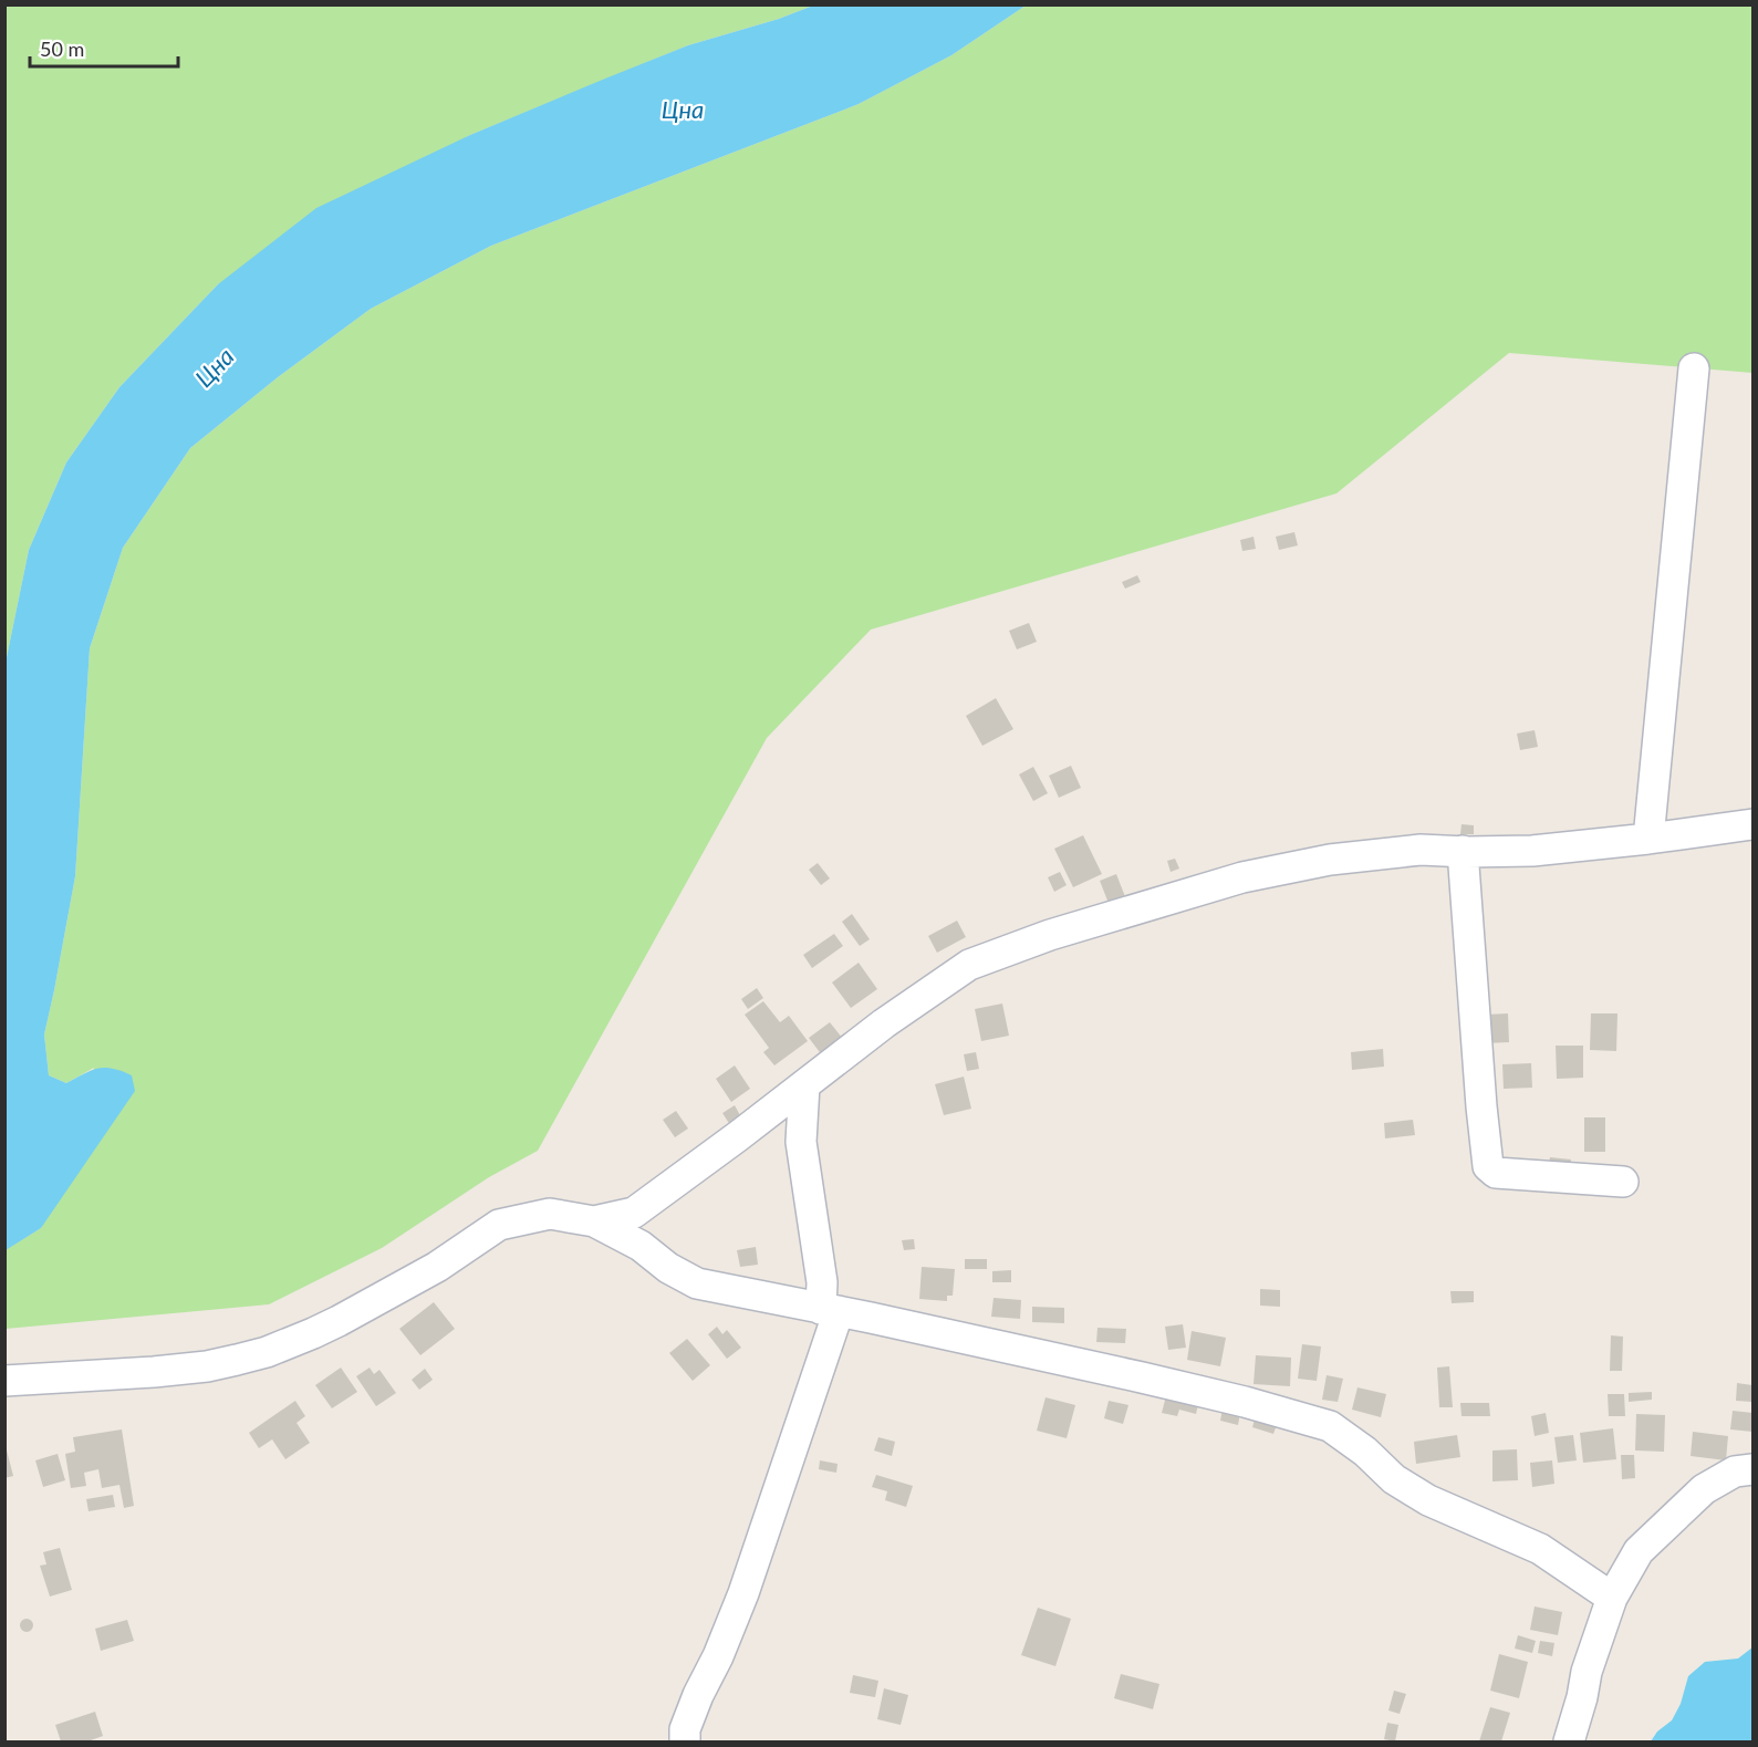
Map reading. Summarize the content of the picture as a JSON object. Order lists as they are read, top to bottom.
{
  "water": ["Цна"],
  "scale_bar": "50 m"
}
